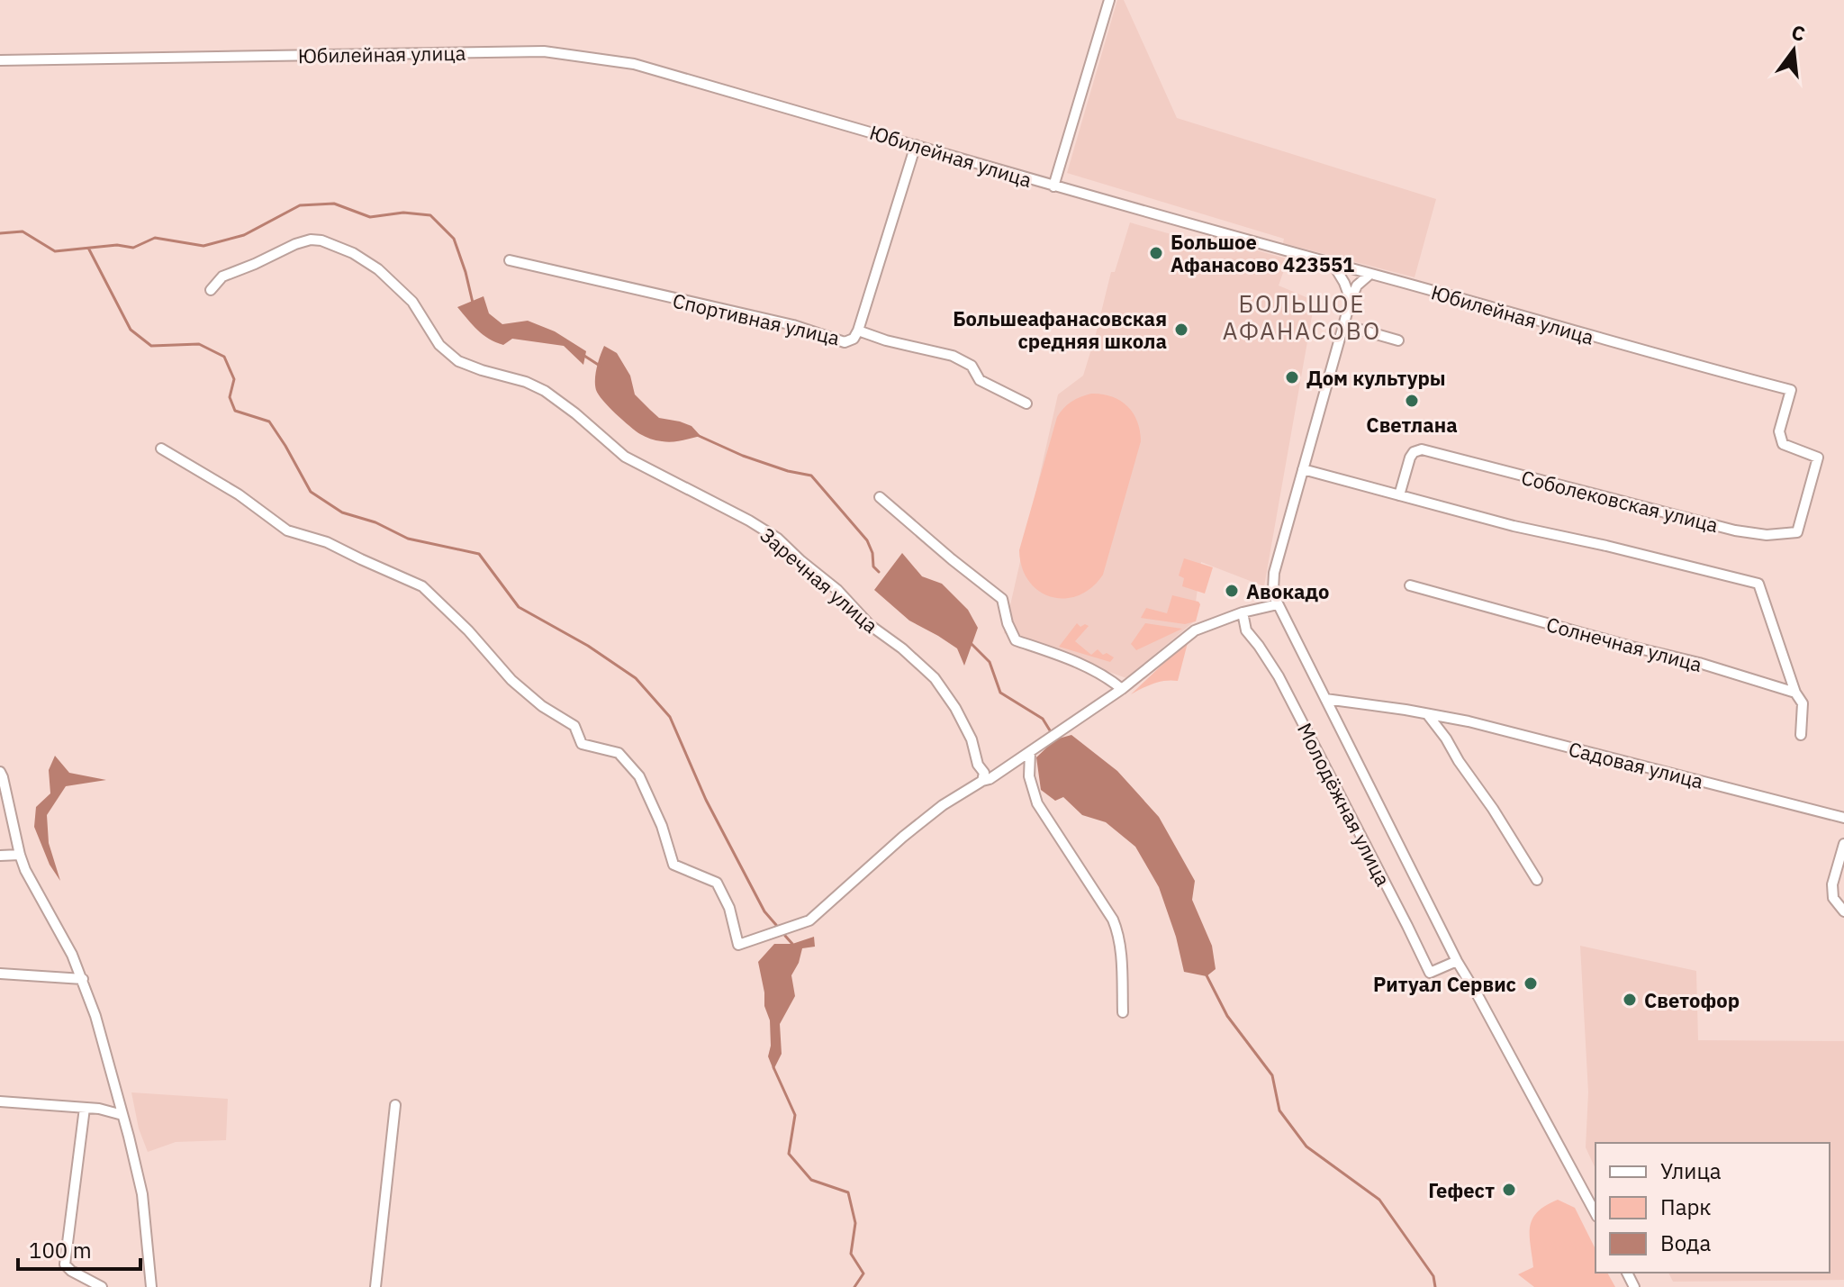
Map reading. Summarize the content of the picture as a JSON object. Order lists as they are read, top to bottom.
{
  "streets": {
    "street": [
      "Юбилейная улица",
      "Спортивная улица",
      "Соболековская улица",
      "Заречная улица",
      "Солнечная улица",
      "Садовая улица",
      "Молодёжная улица"
    ]
  },
  "crossings": [
    ["Юбилейная улица", "Соболековская улица"],
    ["Юбилейная улица", "Молодёжная улица"],
    ["Садовая улица", "Молодёжная улица"]
  ],
  "districts": ["БОЛЬШОЕ АФАНАСОВО"],
  "places": [
    "Большое Афанасово 423551",
    "Большеафанасовская средняя школа",
    "Дом культуры",
    "Светлана",
    "Авокадо",
    "Ритуал Сервис",
    "Светофор",
    "Гефест"
  ],
  "legend": ["Улица", "Парк", "Вода"],
  "scale_bar": "100 m",
  "north": "top"
}
